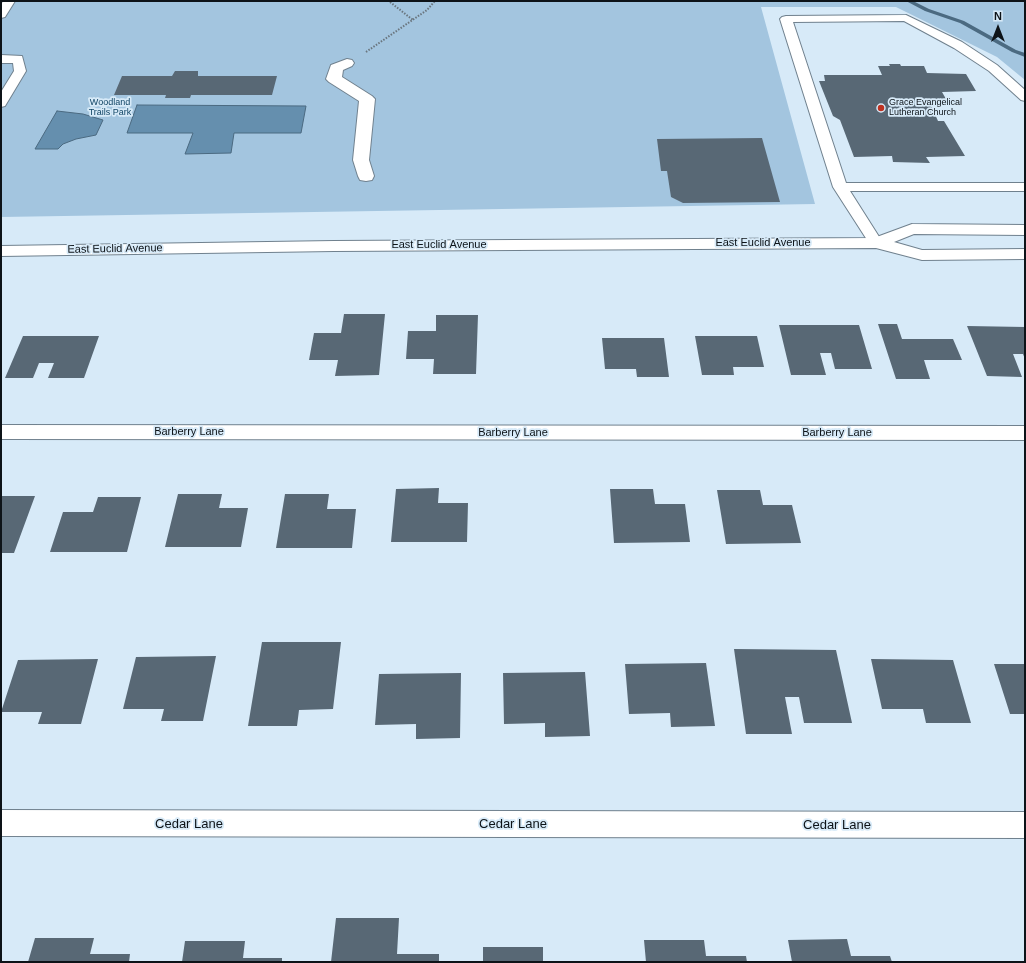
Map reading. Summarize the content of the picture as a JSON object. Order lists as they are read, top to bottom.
{
  "streets": {
    "street": ["East Euclid Avenue", "Barberry Lane", "Cedar Lane"]
  },
  "parks": ["Woodland Trails Park"],
  "places": ["Grace Evangelical Lutheran Church"],
  "north": "top"
}
